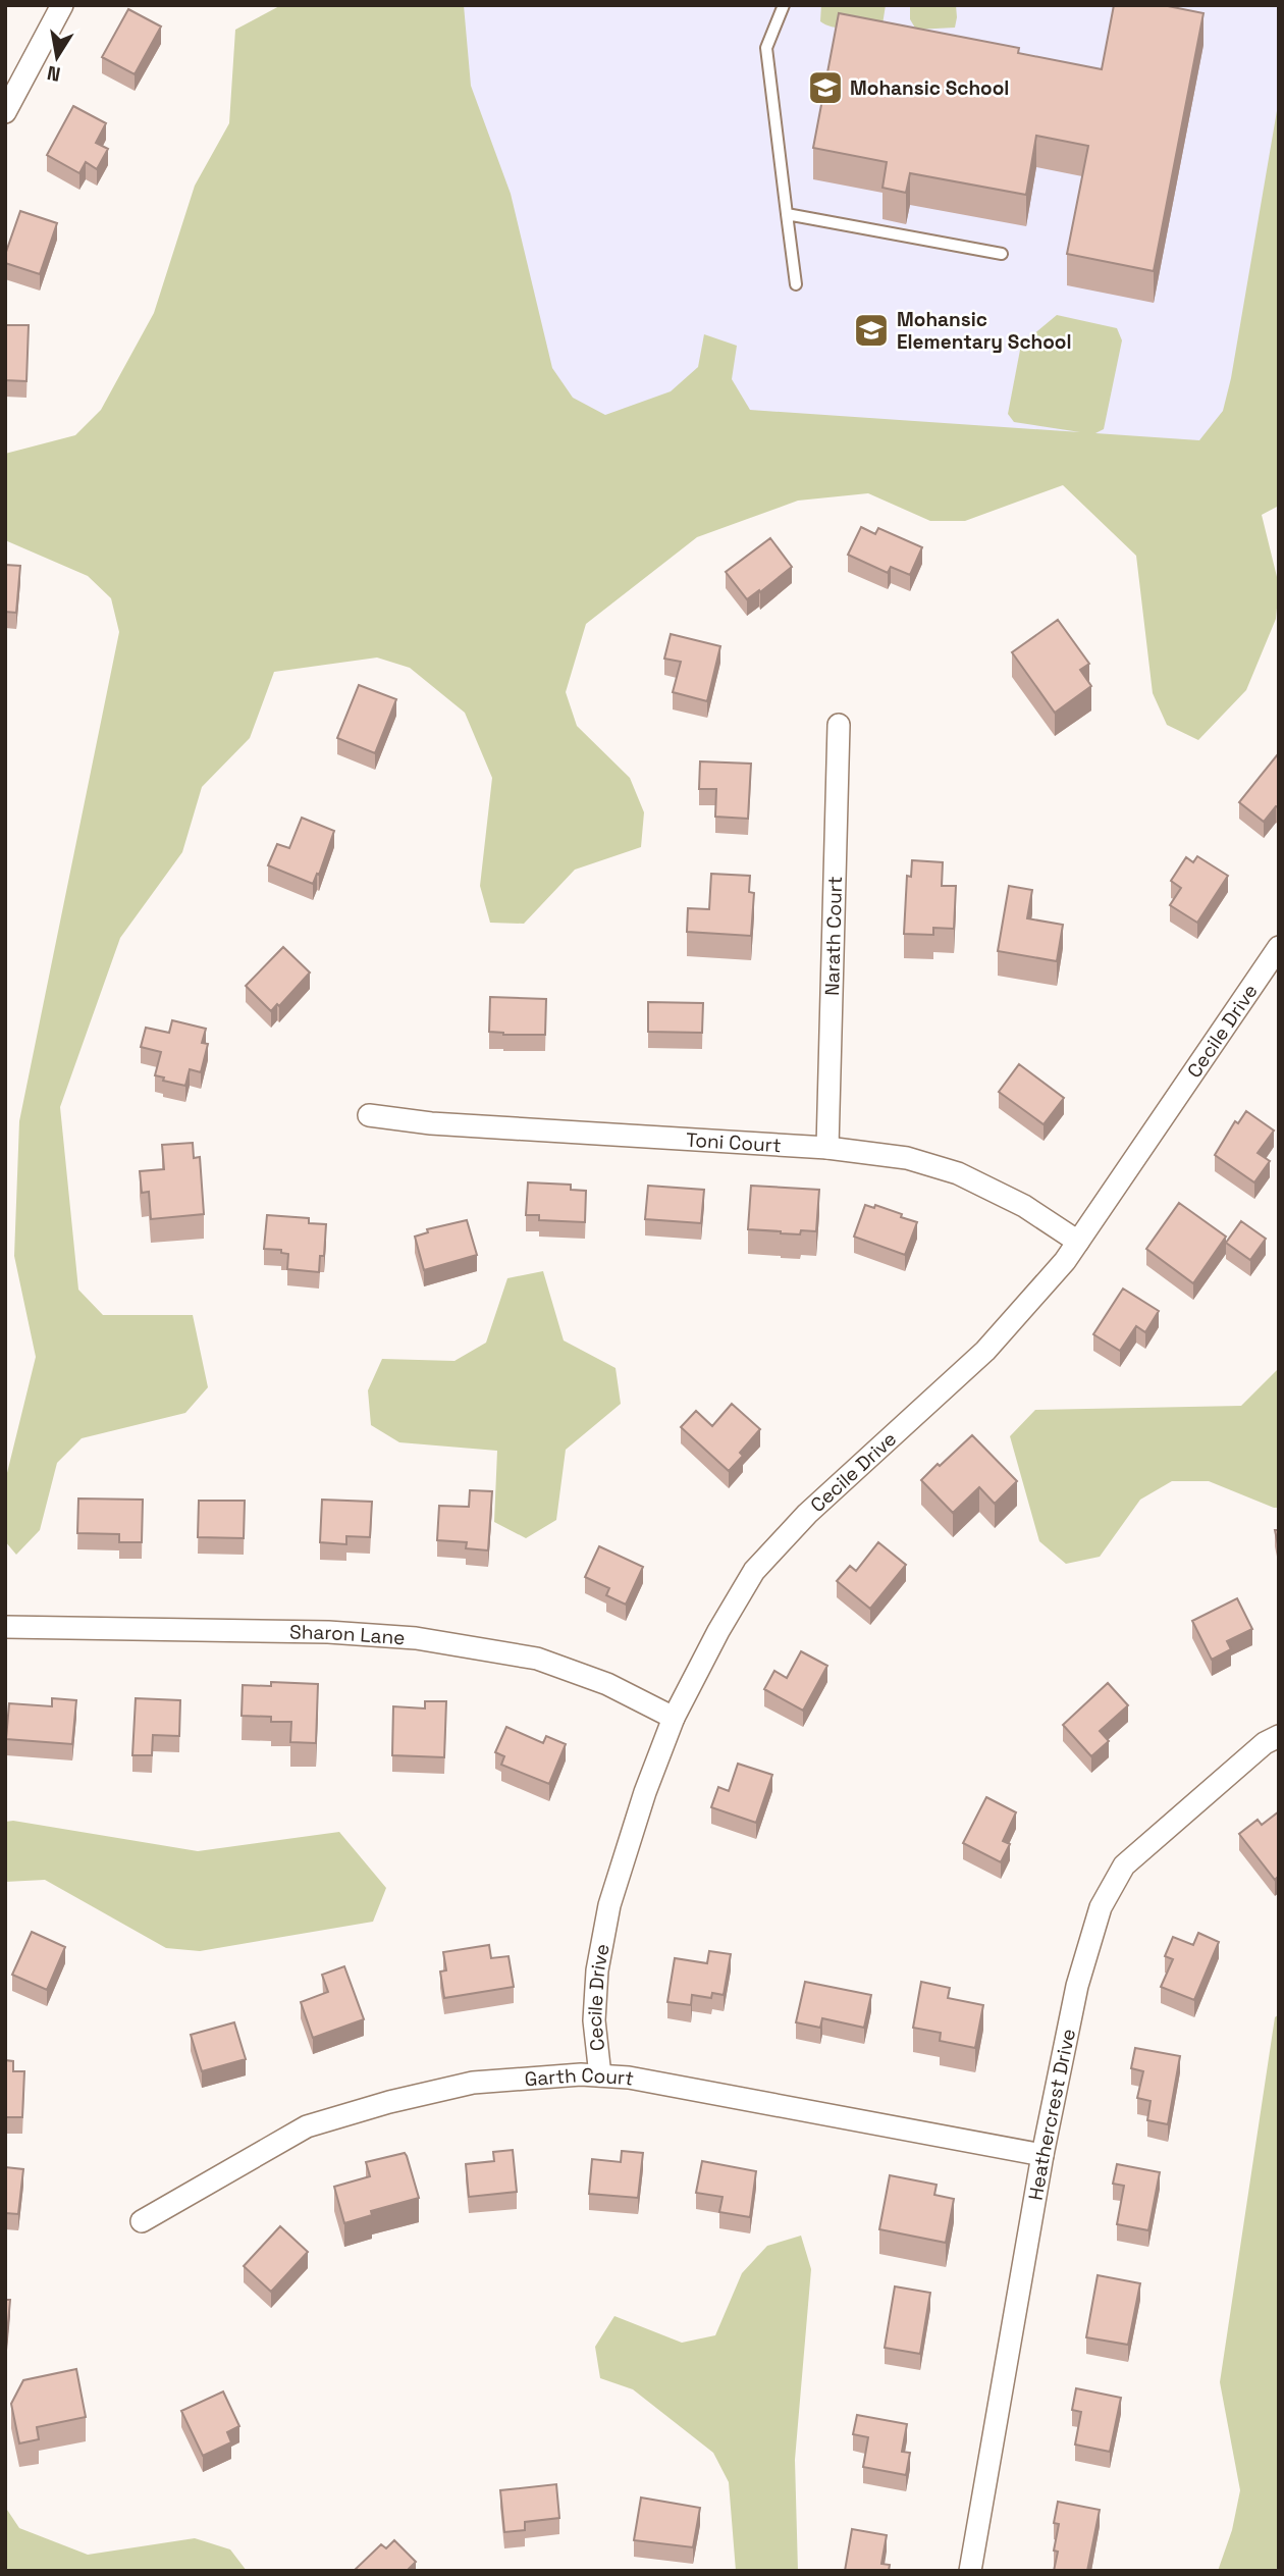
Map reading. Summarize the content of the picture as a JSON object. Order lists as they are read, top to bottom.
{
  "streets": {
    "street": [
      "Narath Court",
      "Cecile Drive",
      "Toni Court",
      "Sharon Lane",
      "Garth Court",
      "Heathercrest Drive"
    ]
  },
  "crossings": [
    ["Narath Court", "Toni Court"],
    ["Cecile Drive", "Toni Court"],
    ["Cecile Drive", "Sharon Lane"],
    ["Cecile Drive", "Garth Court"],
    ["Garth Court", "Heathercrest Drive"]
  ],
  "places": {
    "school or university": ["Mohansic School", "Mohansic Elementary School"]
  },
  "north": "bottom"
}
